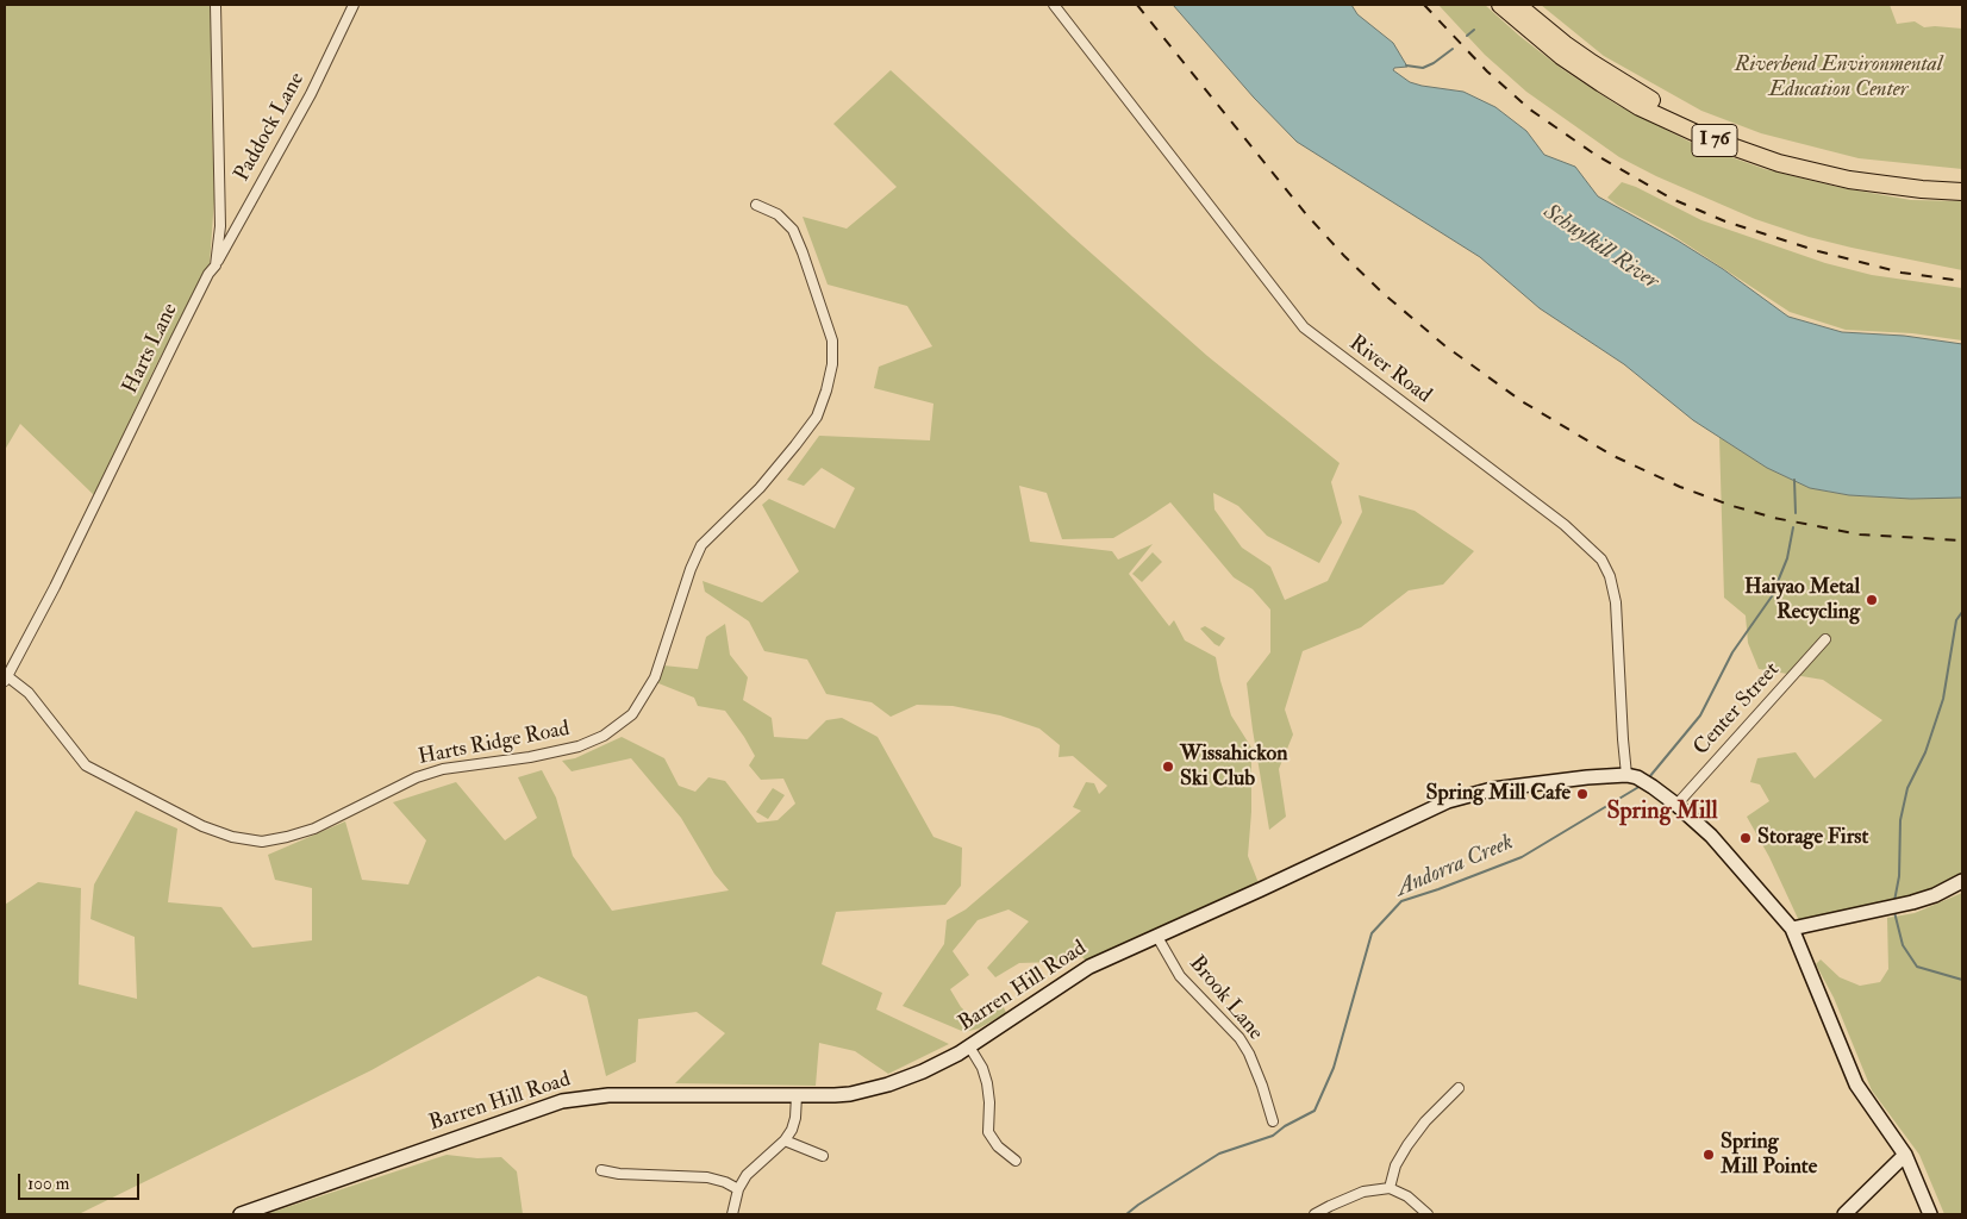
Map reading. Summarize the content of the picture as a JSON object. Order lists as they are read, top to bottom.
{
  "streets": {
    "highway": ["I 76"],
    "street": [
      "Paddock Lane",
      "Harts Lane",
      "River Road",
      "Center Street",
      "Harts Ridge Road",
      "Barren Hill Road",
      "Brook Lane"
    ]
  },
  "crossings": [
    ["Paddock Lane", "Harts Lane"],
    ["Harts Lane", "Harts Ridge Road"],
    ["River Road", "Barren Hill Road"],
    ["Center Street", "Barren Hill Road"],
    ["Barren Hill Road", "Brook Lane"]
  ],
  "districts": ["Spring Mill"],
  "water": ["Schuylkill River", "Andorra Creek"],
  "parks": ["Riverbend Environmental Education Center"],
  "places": [
    "Haiyao Metal Recycling",
    "Wissahickon Ski Club",
    "Spring Mill Cafe",
    "Storage First",
    "Spring Mill Pointe"
  ],
  "scale_bar": "100 m"
}
